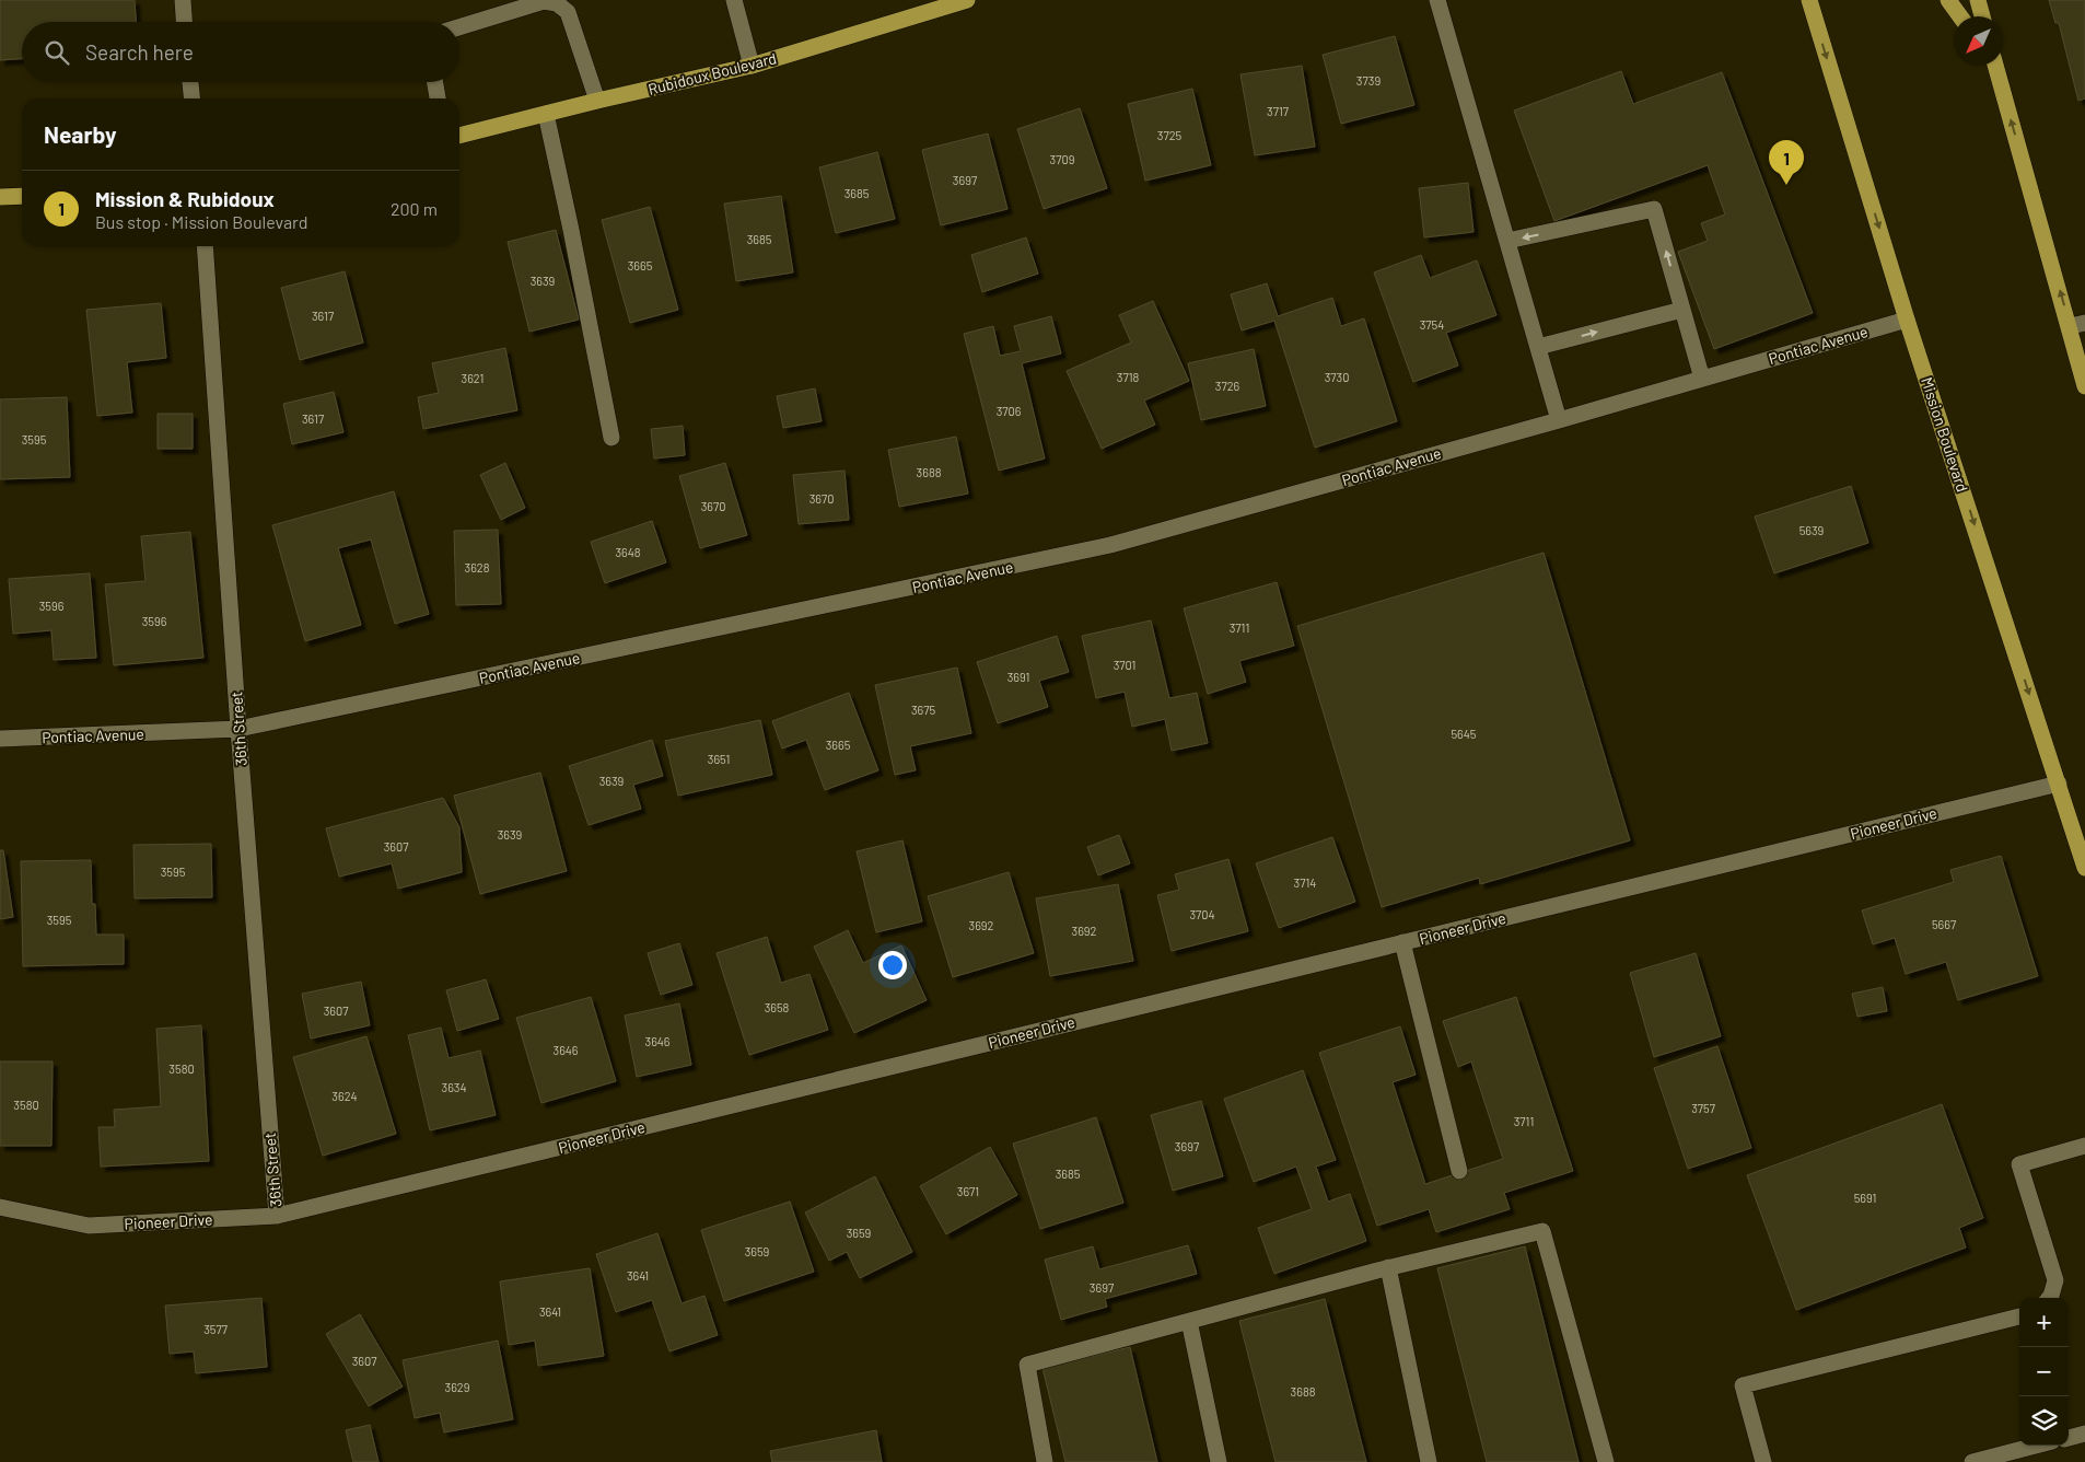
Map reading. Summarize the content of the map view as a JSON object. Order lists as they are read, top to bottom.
{
  "streets": {
    "main road": ["Rubidoux Boulevard", "Mission Boulevard"],
    "street": ["Pontiac Avenue", "36th Street", "Pioneer Drive"]
  },
  "crossings": [
    ["Pontiac Avenue", "Mission Boulevard"],
    ["Pontiac Avenue", "36th Street"],
    ["Mission Boulevard", "Pioneer Drive"],
    ["36th Street", "Pioneer Drive"]
  ],
  "one_way": ["Mission Boulevard"],
  "house_numbers": [
    "3739",
    "3717",
    "3725",
    "3709",
    "3697",
    "3685",
    "3685",
    "3665",
    "3639",
    "3617",
    "3754",
    "3718",
    "3730",
    "3621",
    "3726",
    "3706",
    "3617",
    "3595",
    "3688",
    "3670",
    "3670",
    "5639",
    "3648",
    "3628",
    "3596",
    "3596",
    "3711",
    "3701",
    "3691",
    "3675",
    "5645",
    "3665",
    "3651",
    "3639",
    "3639",
    "3607",
    "3595",
    "3714",
    "3704",
    "3595",
    "5667",
    "3692",
    "3692",
    "3658",
    "3607",
    "3646",
    "3646",
    "3580",
    "3634",
    "3624",
    "3580",
    "3757",
    "3711",
    "3697",
    "3685",
    "3671",
    "5691",
    "3659",
    "3659",
    "3641",
    "3697",
    "3641",
    "3577",
    "3607",
    "3629",
    "3688"
  ],
  "north": "bottom left",
  "page": {
    "search": "Search here",
    "heading": "Nearby",
    "pins": "1",
    "list": [
      {
        "mark": "1",
        "name": "Mission & Rubidoux",
        "note": "Bus stop · Mission Boulevard",
        "value": "200 m"
      }
    ],
    "map_buttons": ["+", "−"]
  }
}
